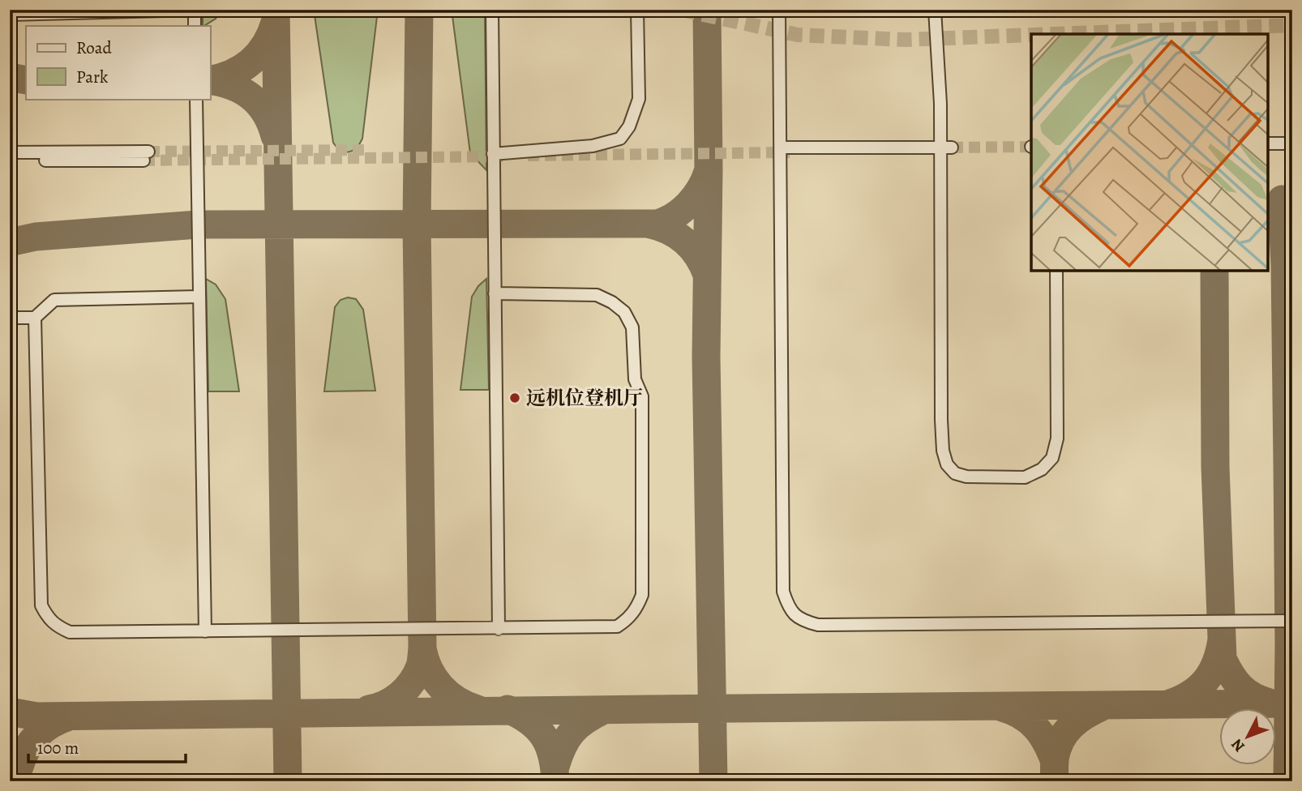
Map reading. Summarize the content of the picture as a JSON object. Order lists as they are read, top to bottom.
{
  "places": ["远机位登机厅"],
  "legend": ["Road", "Park"],
  "scale_bar": "100 m",
  "north": "bottom left"
}
